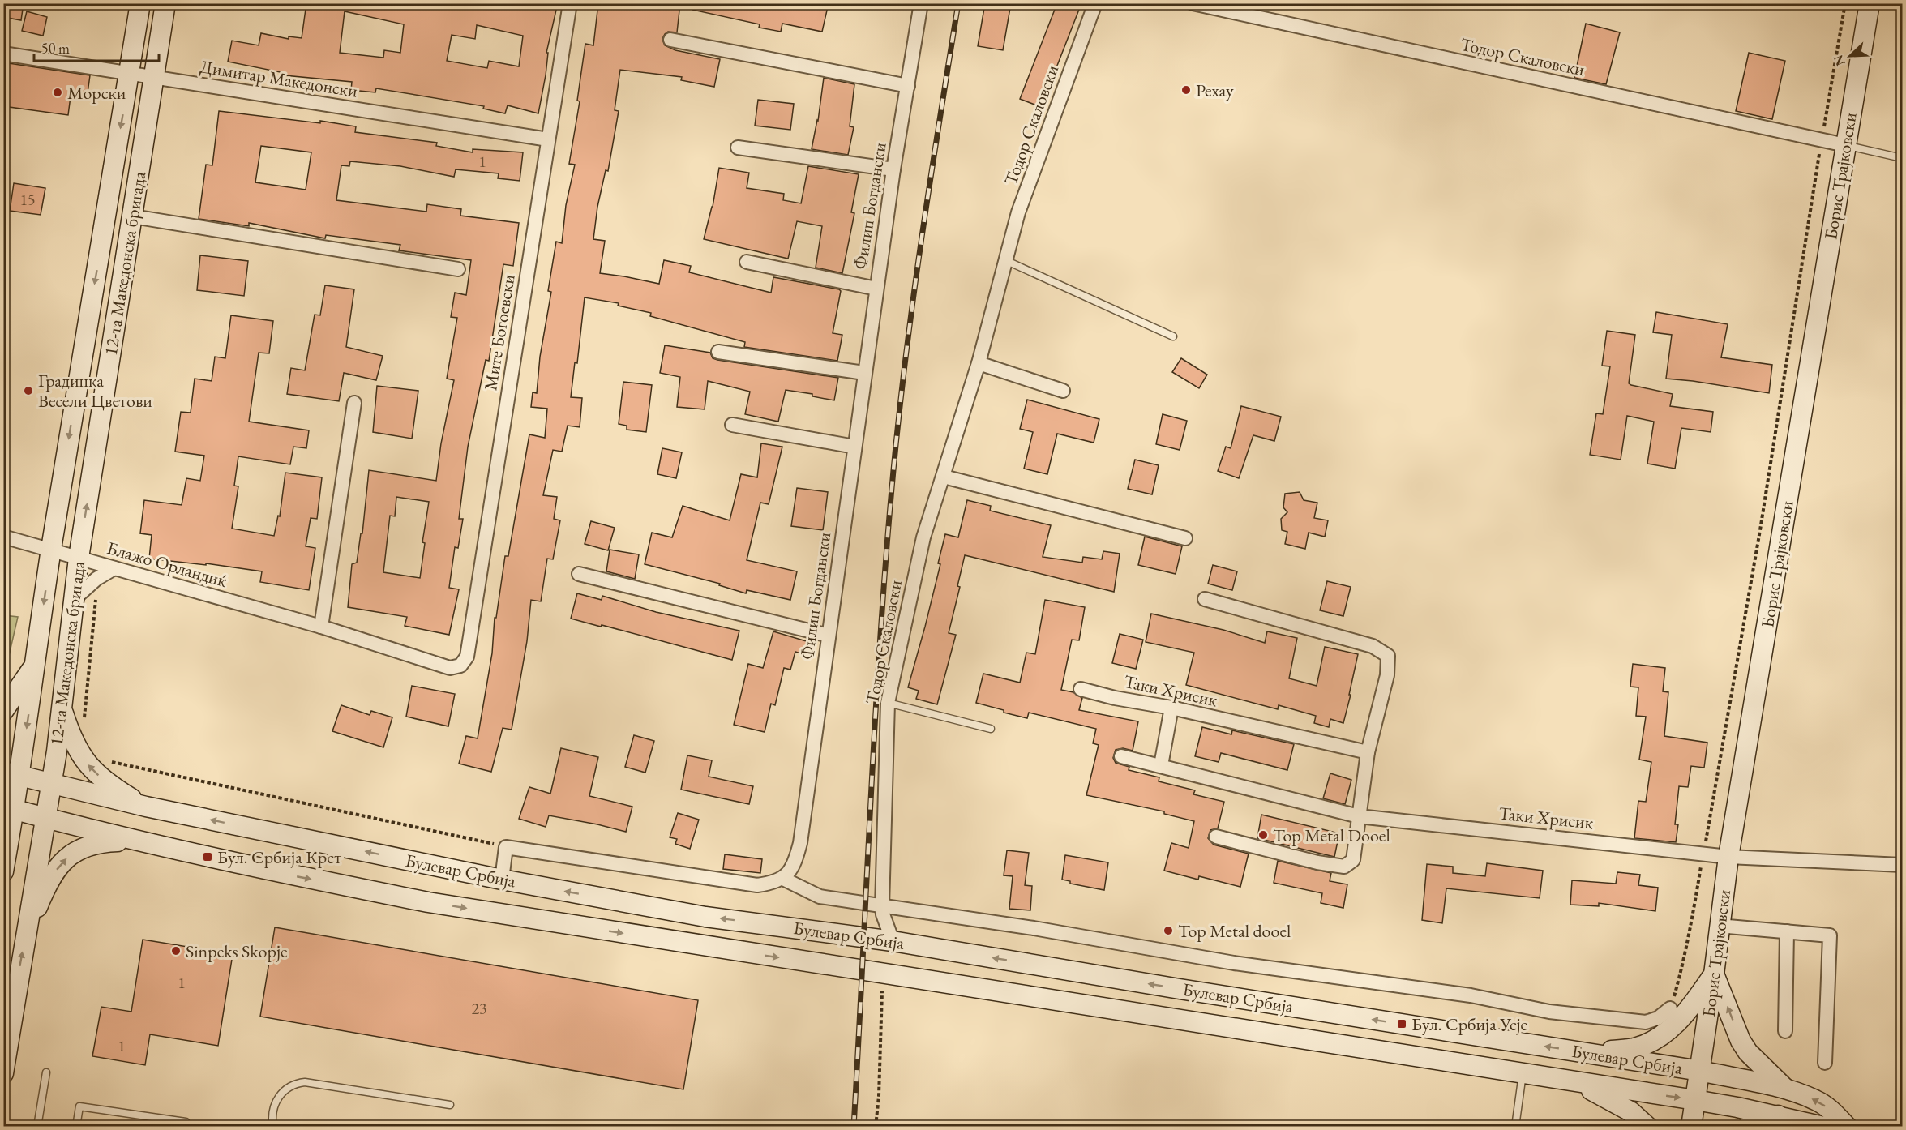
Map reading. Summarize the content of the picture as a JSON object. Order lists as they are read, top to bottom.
{
  "streets": {
    "street": [
      "Тодор Скаловски",
      "Димитар Македонски",
      "Борис Трајковски",
      "Филип Богдански",
      "12-та Македонска бригада",
      "Мите Богоевски",
      "Блажо Орландиќ",
      "Таки Хрисик",
      "Булевар Србија"
    ]
  },
  "crossings": [
    ["Тодор Скаловски", "Борис Трајковски"],
    ["Тодор Скаловски", "Булевар Србија"],
    ["Димитар Македонски", "12-та Македонска бригада"],
    ["Димитар Македонски", "Мите Богоевски"],
    ["Борис Трајковски", "Таки Хрисик"],
    ["Борис Трајковски", "Булевар Србија"],
    ["12-та Македонска бригада", "Блажо Орландиќ"],
    ["12-та Македонска бригада", "Булевар Србија"],
    ["Мите Богоевски", "Блажо Орландиќ"]
  ],
  "places": {
    "other": [
      "Рехау",
      "Морски",
      "Градинка Весели Цветови",
      "Top Metal Dooel",
      "Top Metal dooel",
      "Sinpeks Skopje"
    ],
    "transit": ["Бул. Србија Крст", "Бул. Србија Усје"]
  },
  "house_numbers": [
    "1",
    "15",
    "1",
    "23",
    "1"
  ],
  "scale_bar": "50 m",
  "north": "bottom left"
}
